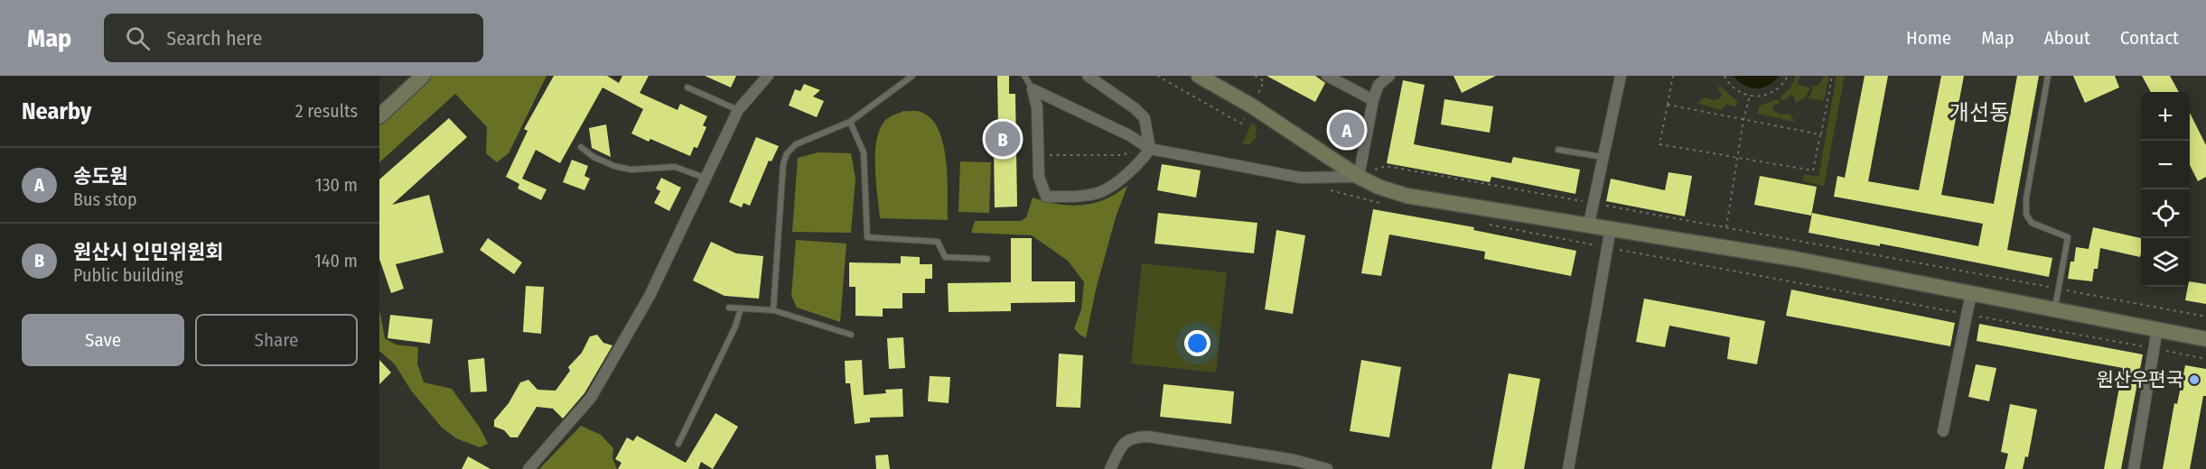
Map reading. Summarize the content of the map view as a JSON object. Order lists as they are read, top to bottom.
{
  "districts": ["개선동"],
  "places": ["원산우편국"],
  "page": {
    "header": "Map",
    "search": "Search here",
    "nav": [
      "Home",
      "Map",
      "About",
      "Contact"
    ],
    "heading": ["Nearby", "2 results"],
    "map_buttons": ["+", "−"],
    "pins": ["A", "B"],
    "list": [
      {
        "mark": "A",
        "name": "송도원",
        "note": "Bus stop",
        "value": "130 m"
      },
      {
        "mark": "B",
        "name": "원산시 인민위원회",
        "note": "Public building",
        "value": "140 m"
      }
    ],
    "buttons": ["Save", "Share"]
  }
}
